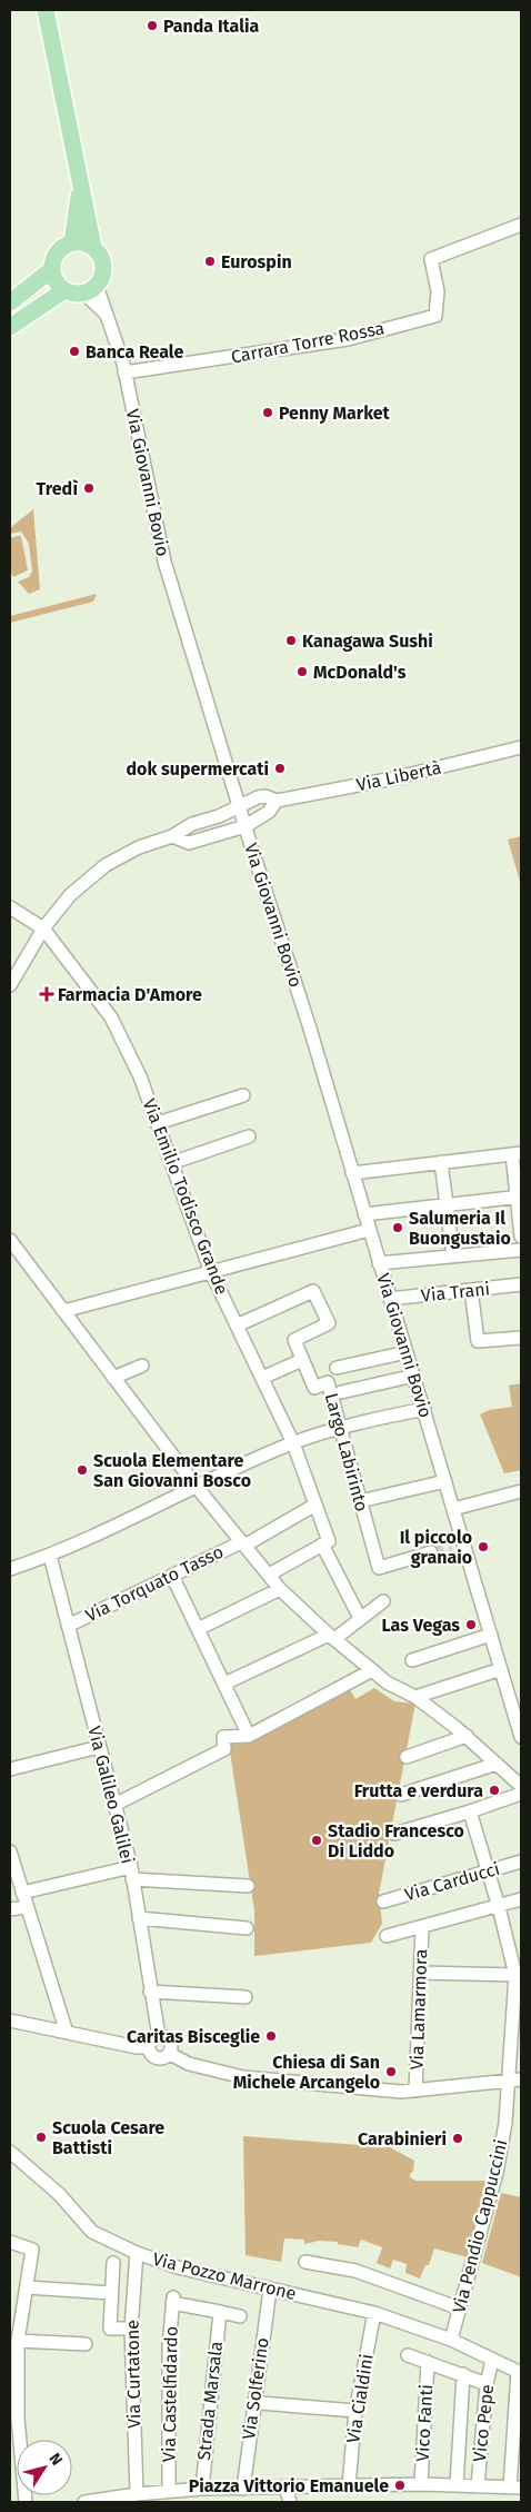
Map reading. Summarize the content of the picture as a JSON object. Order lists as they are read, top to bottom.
{
  "streets": {
    "street": [
      "Carrara Torre Rossa",
      "Via Giovanni Bovio",
      "Via Libertà",
      "Via Emilio Todisco Grande",
      "Via Trani",
      "Largo Labirinto",
      "Via Torquato Tasso",
      "Via Galileo Galilei",
      "Via Carducci",
      "Via Lamarmora",
      "Via Pendio Cappuccini",
      "Via Pozzo Marrone",
      "Via Curtatone",
      "Via Solferino",
      "Via Castelfidardo",
      "Via Cialdini",
      "Strada Marsala",
      "Vico Fanti",
      "Vico Pepe"
    ]
  },
  "crossings": [
    ["Carrara Torre Rossa", "Via Giovanni Bovio"],
    ["Via Giovanni Bovio", "Via Libertà"],
    ["Via Giovanni Bovio", "Via Trani"],
    ["Via Libertà", "Via Emilio Todisco Grande"],
    ["Via Emilio Todisco Grande", "Largo Labirinto"],
    ["Via Emilio Todisco Grande", "Via Torquato Tasso"],
    ["Via Torquato Tasso", "Via Galileo Galilei"],
    ["Via Carducci", "Via Pendio Cappuccini"],
    ["Via Pendio Cappuccini", "Via Pozzo Marrone"],
    ["Via Pozzo Marrone", "Via Curtatone"],
    ["Via Pozzo Marrone", "Via Solferino"],
    ["Via Pozzo Marrone", "Via Cialdini"],
    ["Via Pozzo Marrone", "Vico Pepe"],
    ["Via Castelfidardo", "Strada Marsala"]
  ],
  "places": {
    "other": [
      "Panda Italia",
      "Eurospin",
      "Banca Reale",
      "Penny Market",
      "Tredì",
      "Kanagawa Sushi",
      "McDonald's",
      "dok supermercati",
      "Salumeria Il Buongustaio",
      "Scuola Elementare San Giovanni Bosco",
      "Il piccolo granaio",
      "Las Vegas",
      "Frutta e verdura",
      "Stadio Francesco Di Liddo",
      "Caritas Bisceglie",
      "Chiesa di San Michele Arcangelo",
      "Scuola Cesare Battisti",
      "Carabinieri",
      "Piazza Vittorio Emanuele"
    ],
    "health": ["Farmacia D'Amore"]
  },
  "north": "top right"
}
